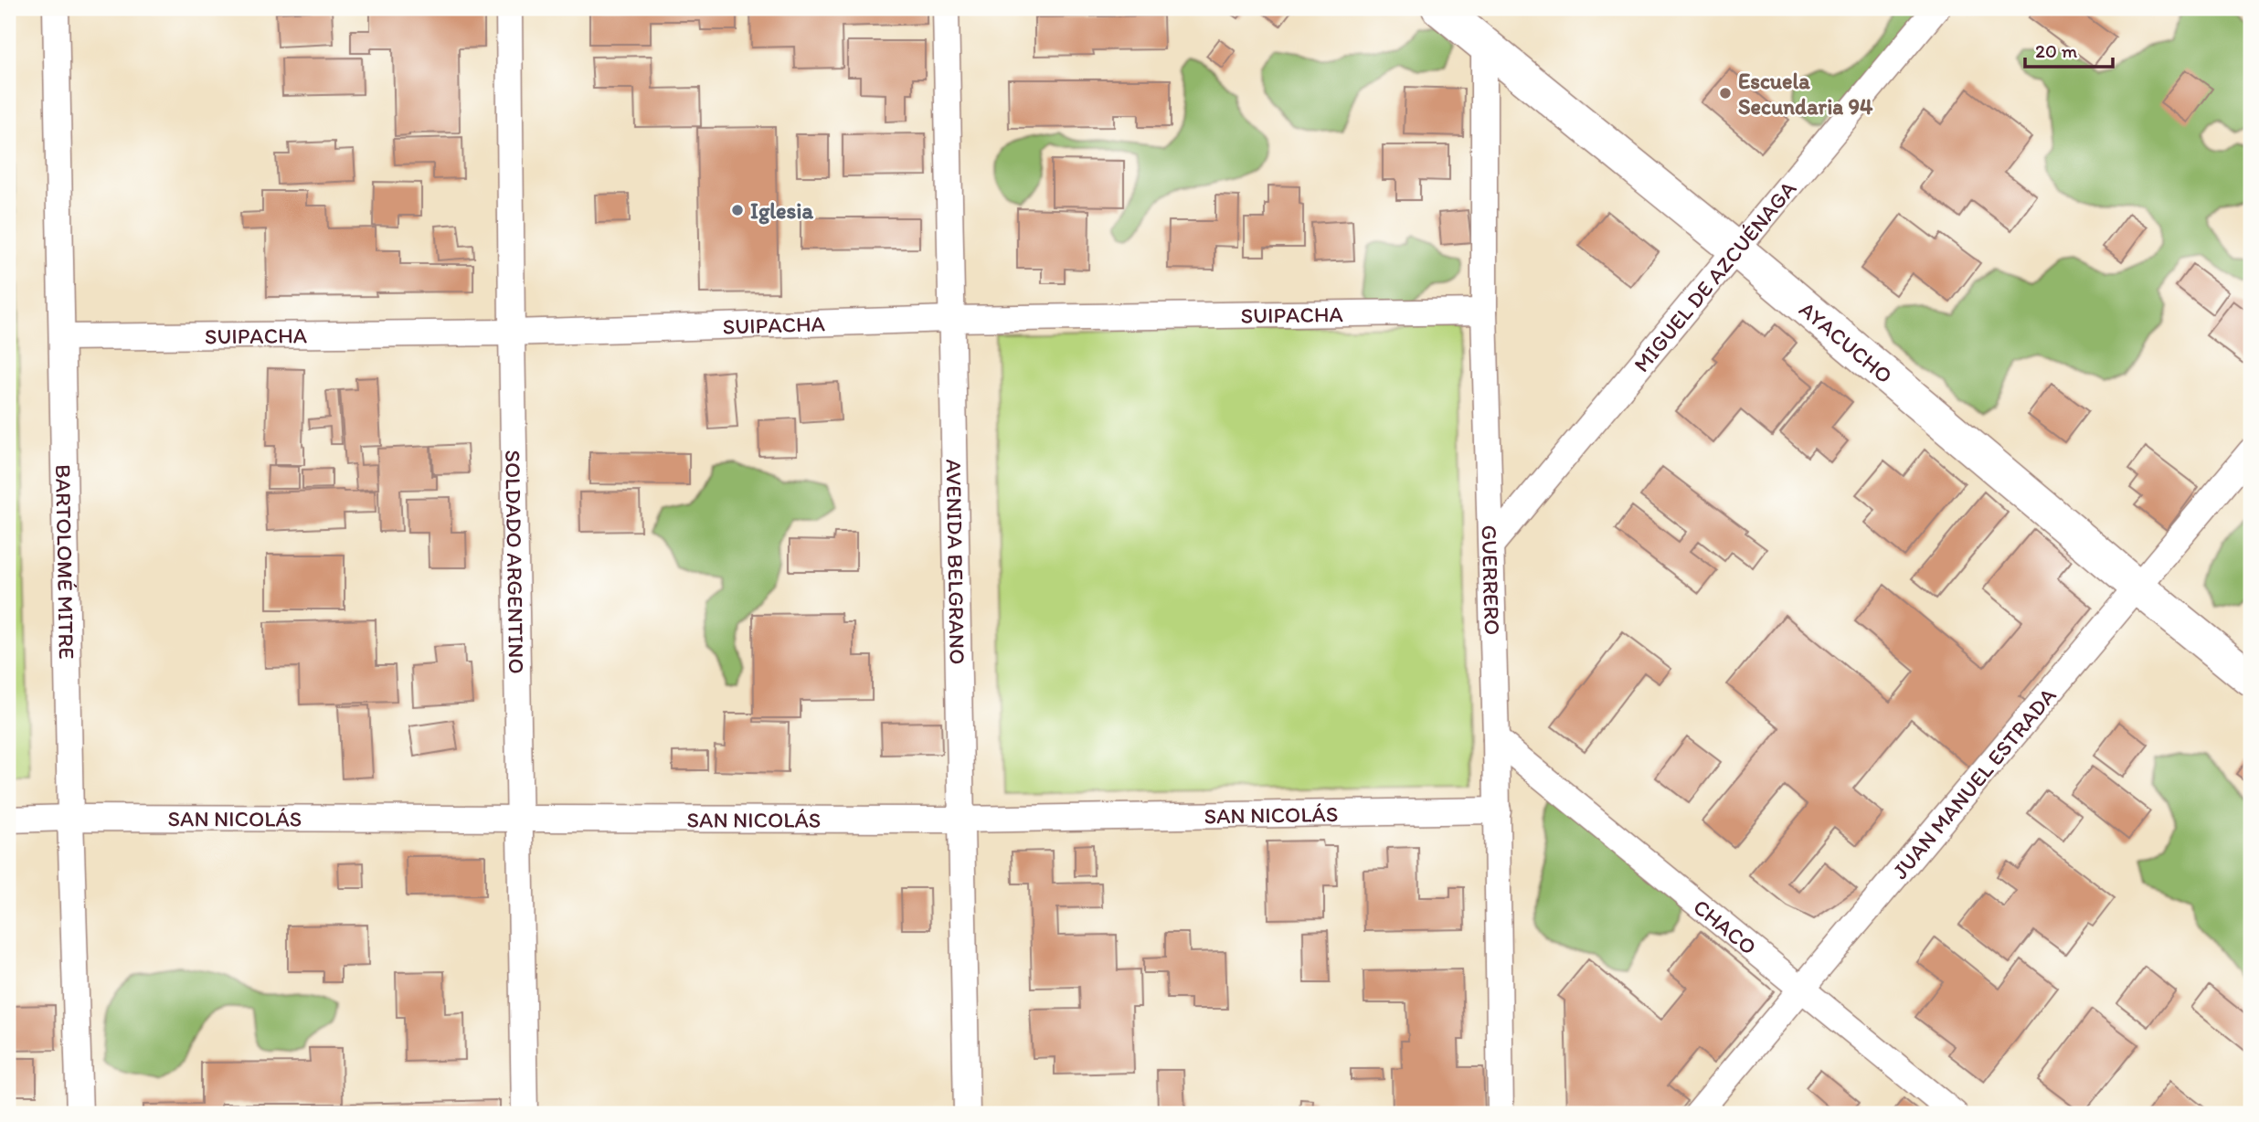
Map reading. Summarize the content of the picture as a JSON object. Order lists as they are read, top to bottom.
{
  "streets": {
    "street": [
      "MIGUEL DE AZCUÉNAGA",
      "SUIPACHA",
      "AYACUCHO",
      "BARTOLOMÉ MITRE",
      "SOLDADO ARGENTINO",
      "AVENIDA BELGRANO",
      "GUERRERO",
      "JUAN MANUEL ESTRADA",
      "SAN NICOLÁS",
      "CHACO"
    ]
  },
  "crossings": [
    ["MIGUEL DE AZCUÉNAGA", "AYACUCHO"],
    ["MIGUEL DE AZCUÉNAGA", "GUERRERO"],
    ["SUIPACHA", "BARTOLOMÉ MITRE"],
    ["SUIPACHA", "SOLDADO ARGENTINO"],
    ["SUIPACHA", "AVENIDA BELGRANO"],
    ["SUIPACHA", "GUERRERO"],
    ["AYACUCHO", "GUERRERO"],
    ["AYACUCHO", "JUAN MANUEL ESTRADA"],
    ["BARTOLOMÉ MITRE", "SAN NICOLÁS"],
    ["SOLDADO ARGENTINO", "SAN NICOLÁS"],
    ["AVENIDA BELGRANO", "SAN NICOLÁS"],
    ["GUERRERO", "SAN NICOLÁS"],
    ["GUERRERO", "CHACO"],
    ["JUAN MANUEL ESTRADA", "CHACO"]
  ],
  "places": ["Escuela Secundaria 94", "Iglesia"],
  "scale_bar": "20 m"
}
